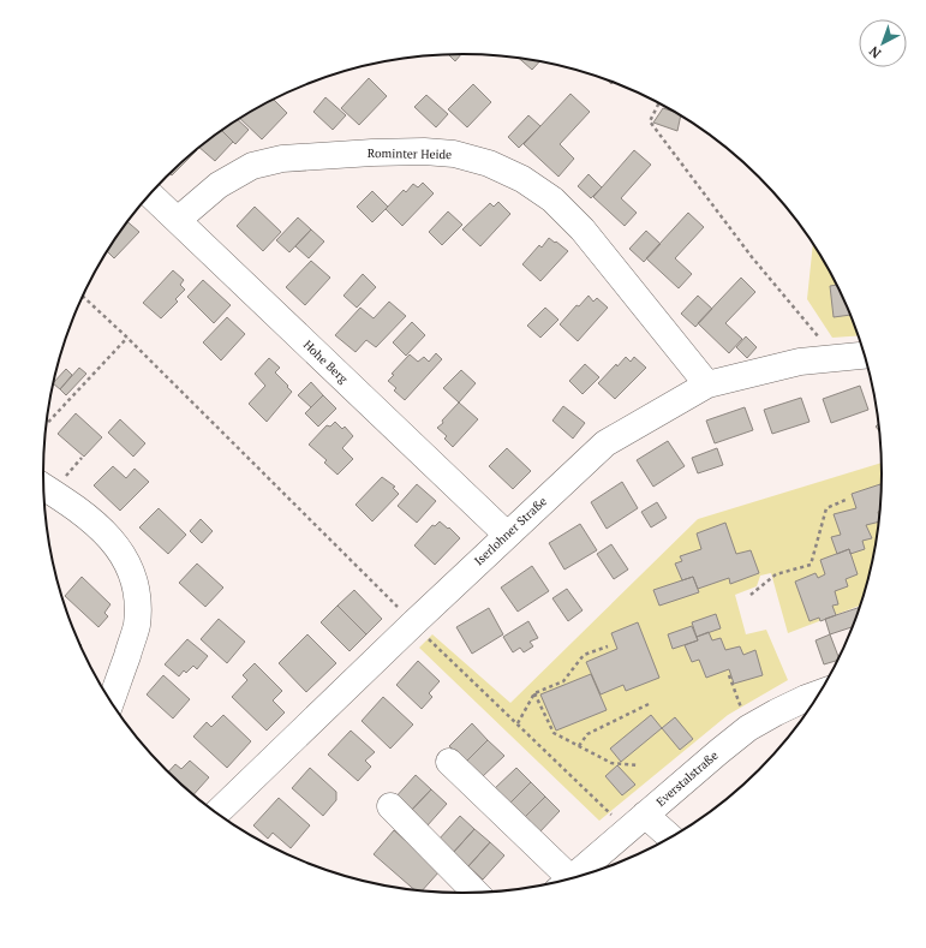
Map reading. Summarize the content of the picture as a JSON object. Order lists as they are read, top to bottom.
{
  "streets": {
    "street": [
      "Rominter Heide",
      "Hohe Berg",
      "Iserlohner Straße",
      "Everstalstraße"
    ]
  },
  "crossings": [
    ["Rominter Heide", "Hohe Berg"],
    ["Rominter Heide", "Iserlohner Straße"],
    ["Hohe Berg", "Iserlohner Straße"]
  ],
  "north": "bottom left"
}
